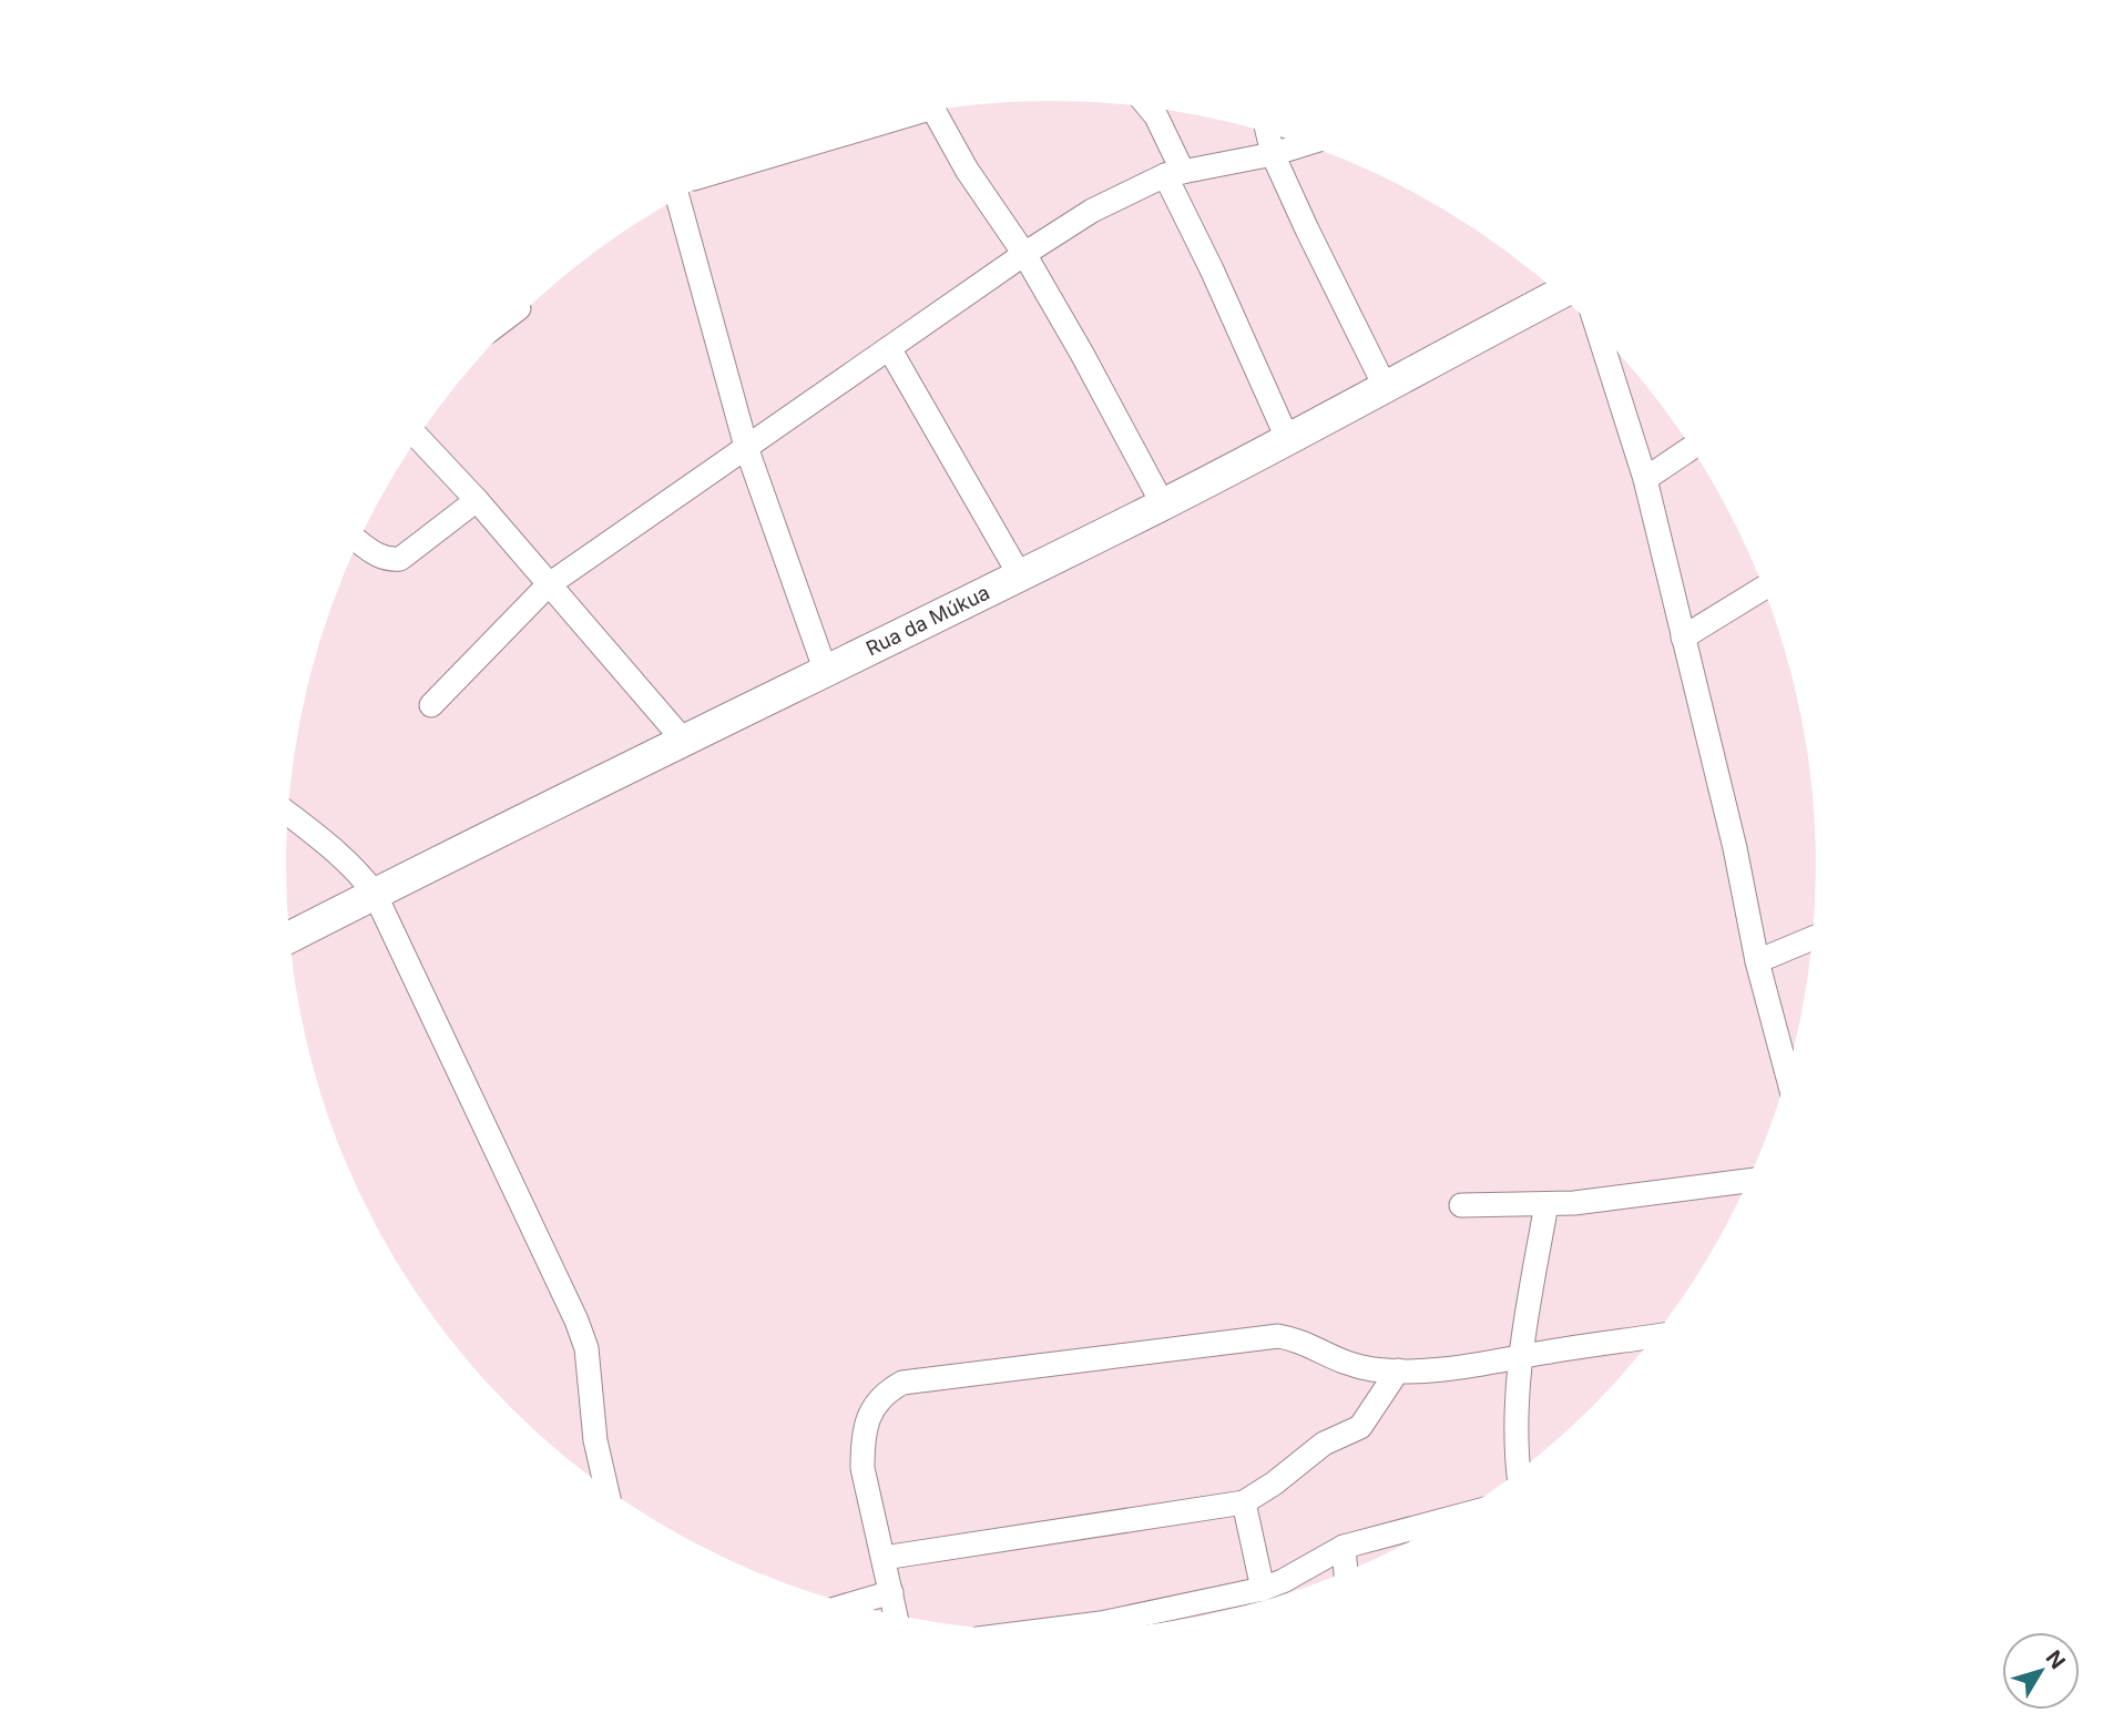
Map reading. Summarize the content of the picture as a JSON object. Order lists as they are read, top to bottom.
{
  "streets": {
    "street": ["Rua da Múkua"]
  },
  "north": "top right"
}
